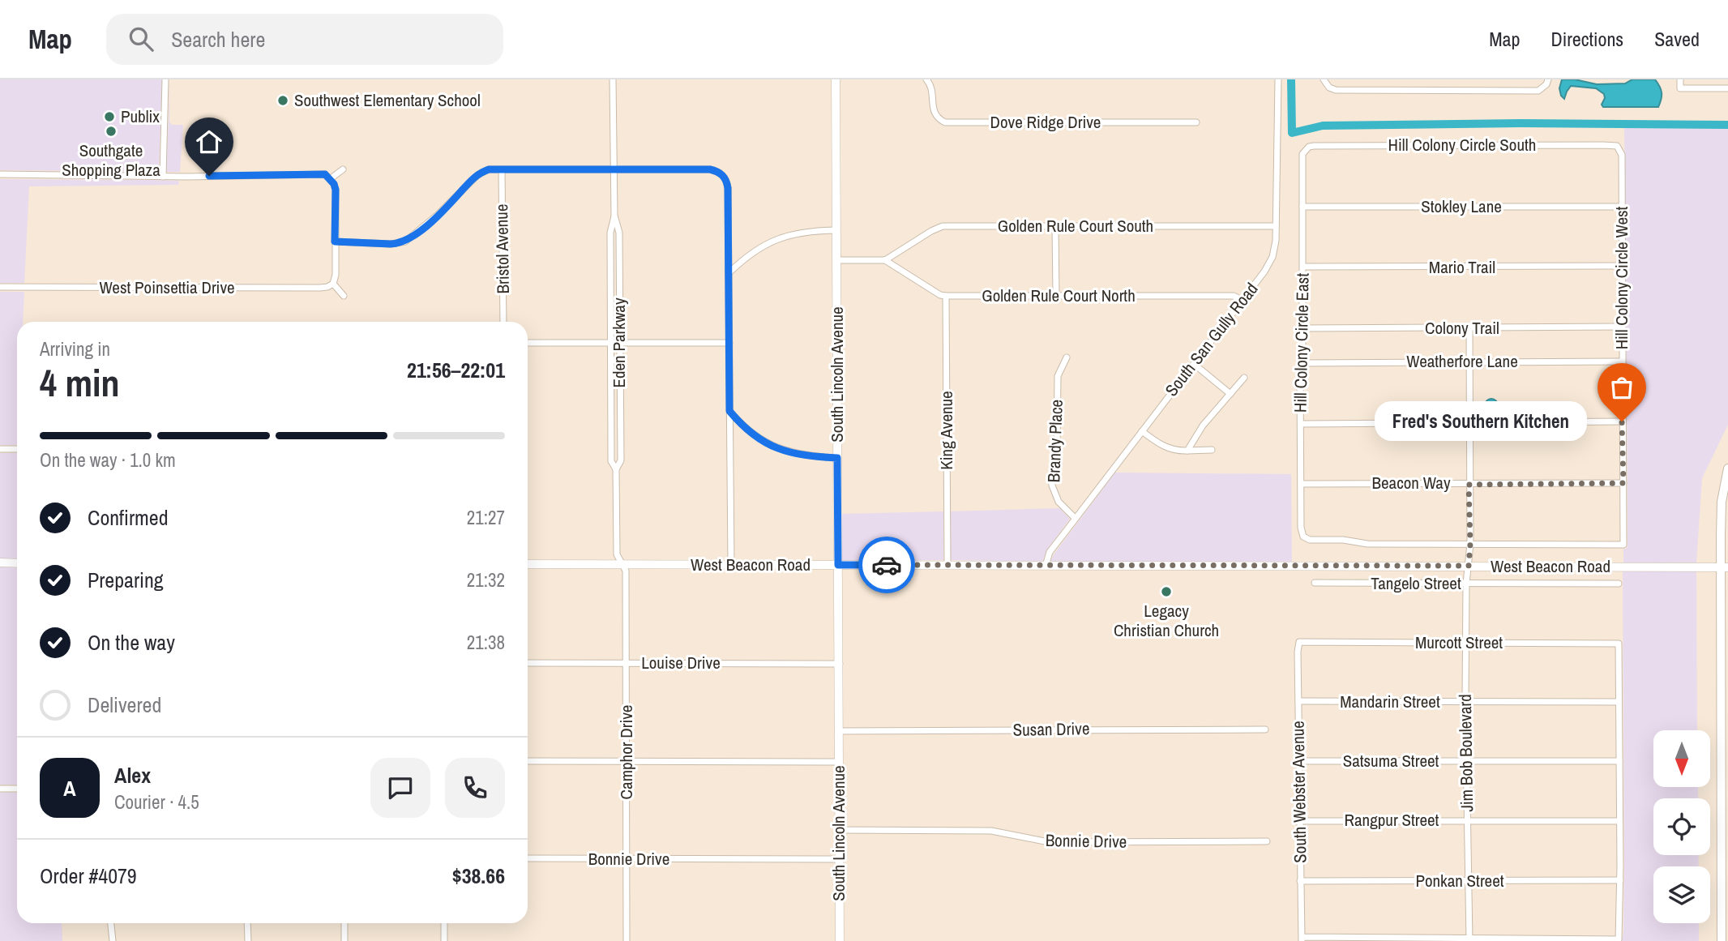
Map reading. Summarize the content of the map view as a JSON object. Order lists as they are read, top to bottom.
{
  "streets": {
    "street": [
      "Dove Ridge Drive",
      "Hill Colony Circle South",
      "Stokley Lane",
      "Golden Rule Court South",
      "Bristol Avenue",
      "Mario Trail",
      "Hill Colony Circle West",
      "West Poinsettia Drive",
      "Golden Rule Court North",
      "Colony Trail",
      "South San Gully Road",
      "Eden Parkway",
      "Hill Colony Circle East",
      "Weatherfore Lane",
      "South Lincoln Avenue",
      "King Avenue",
      "Brandy Place",
      "Beacon Way",
      "West Beacon Road",
      "Tangelo Street",
      "Murcott Street",
      "Louise Drive",
      "Mandarin Street",
      "Susan Drive",
      "Camphor Drive",
      "Jim Bob Boulevard",
      "Satsuma Street",
      "South Webster Avenue",
      "Rangpur Street",
      "Bonnie Drive",
      "Ponkan Street"
    ]
  },
  "crossings": [
    ["Hill Colony Circle South", "Hill Colony Circle West"],
    ["Hill Colony Circle South", "Hill Colony Circle East"],
    ["Stokley Lane", "Hill Colony Circle West"],
    ["Stokley Lane", "Hill Colony Circle East"],
    ["Golden Rule Court South", "Golden Rule Court North"],
    ["Golden Rule Court South", "South San Gully Road"],
    ["Mario Trail", "Hill Colony Circle West"],
    ["Mario Trail", "Hill Colony Circle East"],
    ["Hill Colony Circle West", "Colony Trail"],
    ["Hill Colony Circle West", "Hill Colony Circle East"],
    ["Hill Colony Circle West", "Weatherfore Lane"],
    ["Hill Colony Circle West", "Beacon Way"],
    ["Hill Colony Circle West", "Jim Bob Boulevard"],
    ["Golden Rule Court North", "South San Gully Road"],
    ["Golden Rule Court North", "King Avenue"],
    ["Colony Trail", "Hill Colony Circle East"],
    ["Colony Trail", "Jim Bob Boulevard"],
    ["South San Gully Road", "Brandy Place"],
    ["South San Gully Road", "West Beacon Road"],
    ["Eden Parkway", "West Beacon Road"],
    ["Eden Parkway", "Camphor Drive"],
    ["Hill Colony Circle East", "Weatherfore Lane"],
    ["Hill Colony Circle East", "Beacon Way"],
    ["Hill Colony Circle East", "Jim Bob Boulevard"],
    ["Weatherfore Lane", "Jim Bob Boulevard"],
    ["South Lincoln Avenue", "West Beacon Road"],
    ["South Lincoln Avenue", "Louise Drive"],
    ["South Lincoln Avenue", "Susan Drive"],
    ["South Lincoln Avenue", "Bonnie Drive"],
    ["King Avenue", "West Beacon Road"],
    ["Beacon Way", "Jim Bob Boulevard"],
    ["West Beacon Road", "Camphor Drive"],
    ["West Beacon Road", "Jim Bob Boulevard"],
    ["Tangelo Street", "Jim Bob Boulevard"],
    ["Murcott Street", "Mandarin Street"],
    ["Murcott Street", "Jim Bob Boulevard"],
    ["Murcott Street", "South Webster Avenue"],
    ["Louise Drive", "Camphor Drive"],
    ["Mandarin Street", "Jim Bob Boulevard"],
    ["Mandarin Street", "South Webster Avenue"],
    ["Camphor Drive", "Bonnie Drive"],
    ["Jim Bob Boulevard", "Satsuma Street"],
    ["Jim Bob Boulevard", "Rangpur Street"],
    ["Jim Bob Boulevard", "Ponkan Street"],
    ["Satsuma Street", "South Webster Avenue"],
    ["South Webster Avenue", "Rangpur Street"],
    ["South Webster Avenue", "Ponkan Street"]
  ],
  "places": [
    "Southwest Elementary School",
    "Publix",
    "Southgate Shopping Plaza",
    "Fred's Southern Kitchen",
    "Legacy Christian Church"
  ],
  "north": "bottom",
  "page": {
    "header": "Map",
    "search": "Search here",
    "nav": ["Map", "Directions", "Saved"],
    "heading": ["4 min", "Arriving in", "21:56–22:01"],
    "panel": [
      "Alex",
      "Courier · 4.5",
      "Order #4079",
      "$38.66"
    ],
    "bubble": "Fred's Southern Kitchen",
    "bar": "On the way · 1.0 km",
    "list": [
      ["Confirmed", "21:27"],
      ["Preparing", "21:32"],
      ["On the way", "21:38"],
      "Delivered"
    ],
    "round": "A"
  }
}
